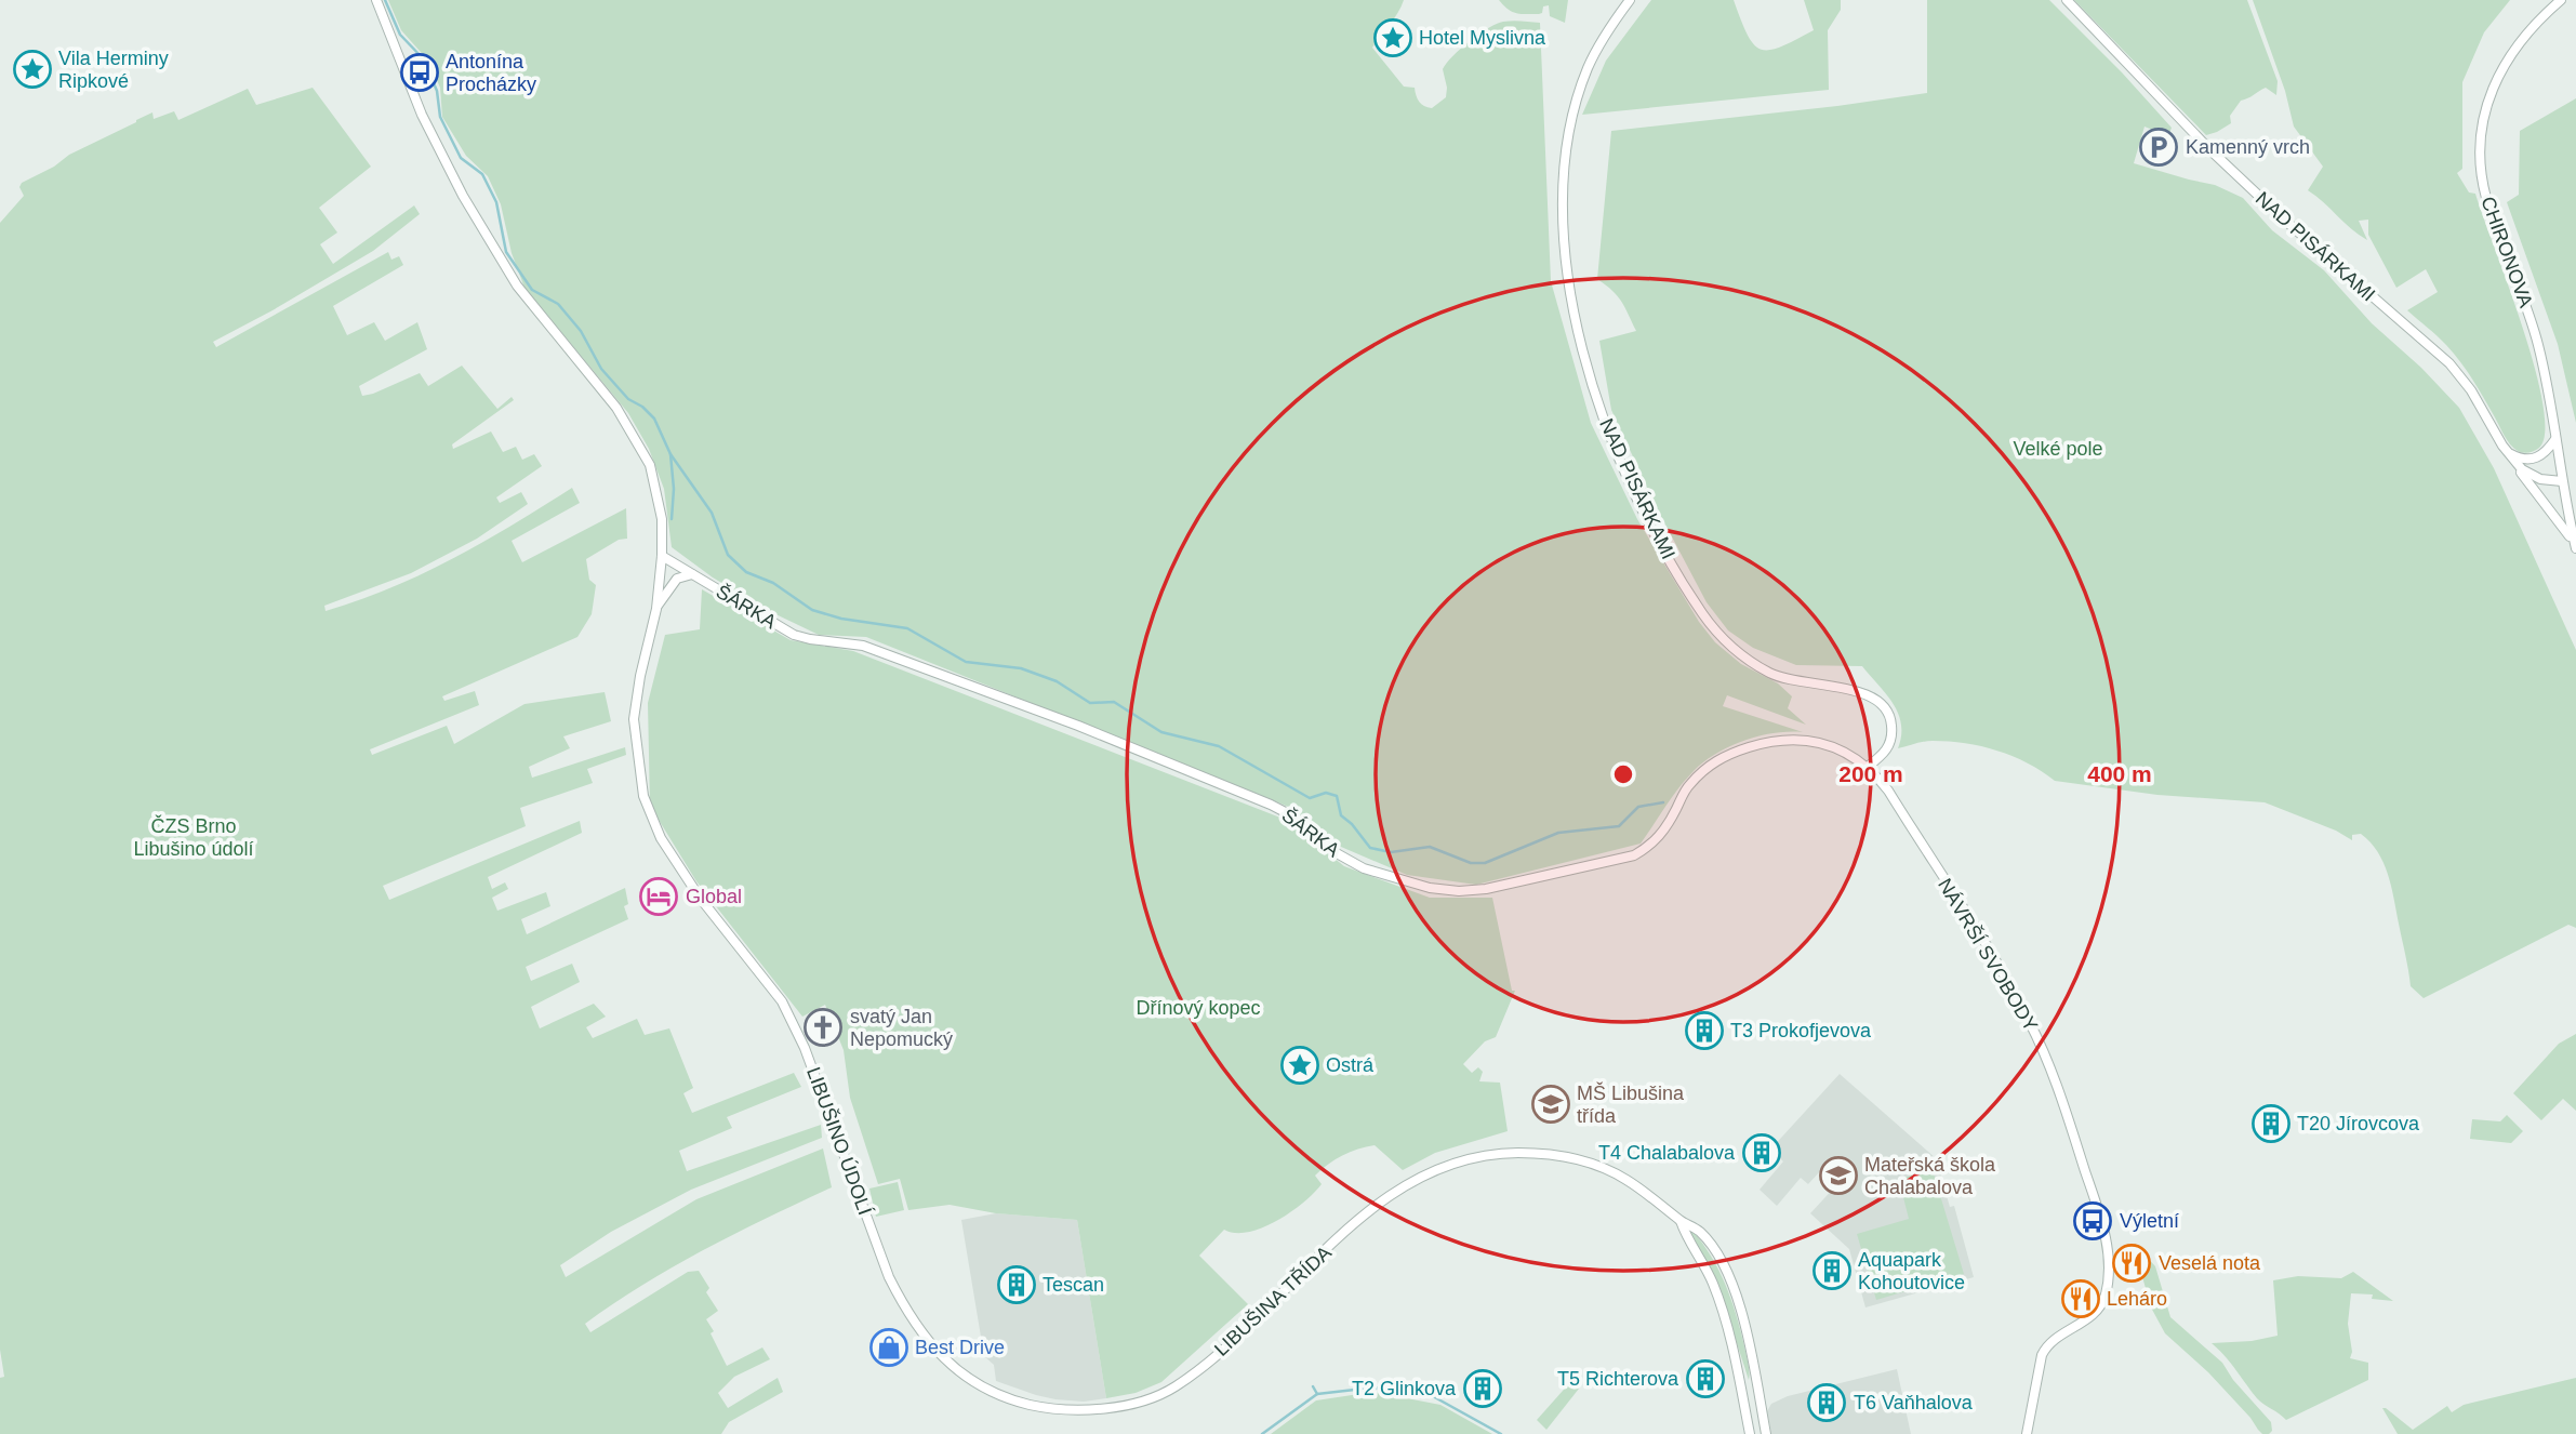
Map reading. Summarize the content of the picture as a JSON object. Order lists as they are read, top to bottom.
{
  "streets": {
    "street": [
      "NAD PISÁRKAMI",
      "CHIRONOVA",
      "ŠÁRKA",
      "NÁVRŠÍ SVOBODY",
      "LIBUŠINO ÚDOLÍ",
      "LIBUŠINA TŘÍDA"
    ]
  },
  "crossings": [
    ["NAD PISÁRKAMI", "CHIRONOVA"],
    ["NAD PISÁRKAMI", "ŠÁRKA"],
    ["NAD PISÁRKAMI", "NÁVRŠÍ SVOBODY"],
    ["ŠÁRKA", "NÁVRŠÍ SVOBODY"],
    ["ŠÁRKA", "LIBUŠINO ÚDOLÍ"],
    ["LIBUŠINO ÚDOLÍ", "LIBUŠINA TŘÍDA"]
  ],
  "parks": ["Velké pole", "ČZS Brno Libušino údolí", "Dřínový kopec"],
  "places": {
    "place": ["Hotel Myslivna", "Vila Herminy Ripkové", "Ostrá"],
    "bus stop": ["Antonína Procházky", "Výletní"],
    "parking": ["Kamenný vrch"],
    "hotel": ["Global"],
    "church": ["svatý Jan Nepomucký"],
    "building": [
      "T3 Prokofjevova",
      "T20 Jírovcova",
      "T4 Chalabalova",
      "Aquapark Kohoutovice",
      "Tescan",
      "T5 Richterova",
      "T2 Glinkova",
      "T6 Vaňhalova"
    ],
    "school or university": ["MŠ Libušina třída", "Mateřská škola Chalabalova"],
    "restaurant": ["Veselá nota", "Leháro"],
    "shop": ["Best Drive"]
  },
  "rings": ["200 m", "400 m"]
}
